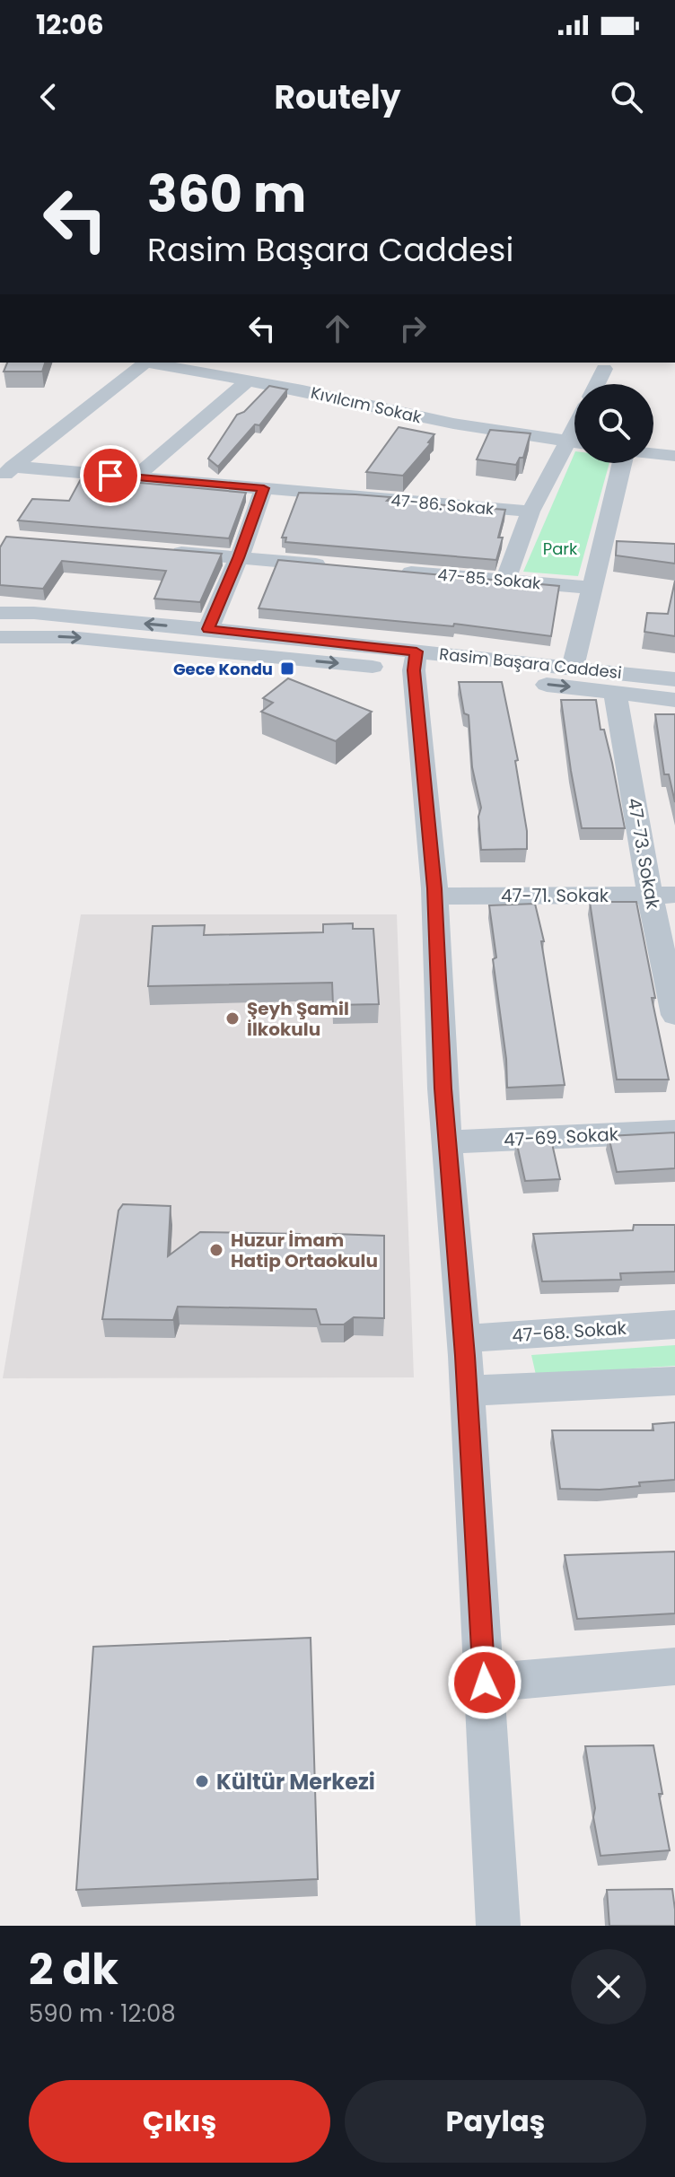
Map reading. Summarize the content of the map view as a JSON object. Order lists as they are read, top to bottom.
{
  "streets": {
    "street": [
      "Kıvılcım Sokak",
      "47-86. Sokak",
      "47-85. Sokak",
      "Rasim Başara Caddesi",
      "47-73. Sokak",
      "47-71. Sokak",
      "47-69. Sokak",
      "47-68. Sokak"
    ]
  },
  "crossings": [
    ["Rasim Başara Caddesi", "47-73. Sokak"],
    ["47-73. Sokak", "47-71. Sokak"]
  ],
  "parks": ["Park"],
  "places": {
    "transit": ["Gece Kondu"],
    "other": ["Şeyh Şamil İlkokulu", "Huzur İmam Hatip Ortaokulu", "Kültür Merkezi"]
  },
  "page": {
    "status": "12:06",
    "header": "Routely",
    "turn": ["360 m", "Rasim Başara Caddesi"],
    "heading": ["2 dk", "590 m · 12:08"],
    "buttons": ["Çıkış", "Paylaş"]
  }
}
